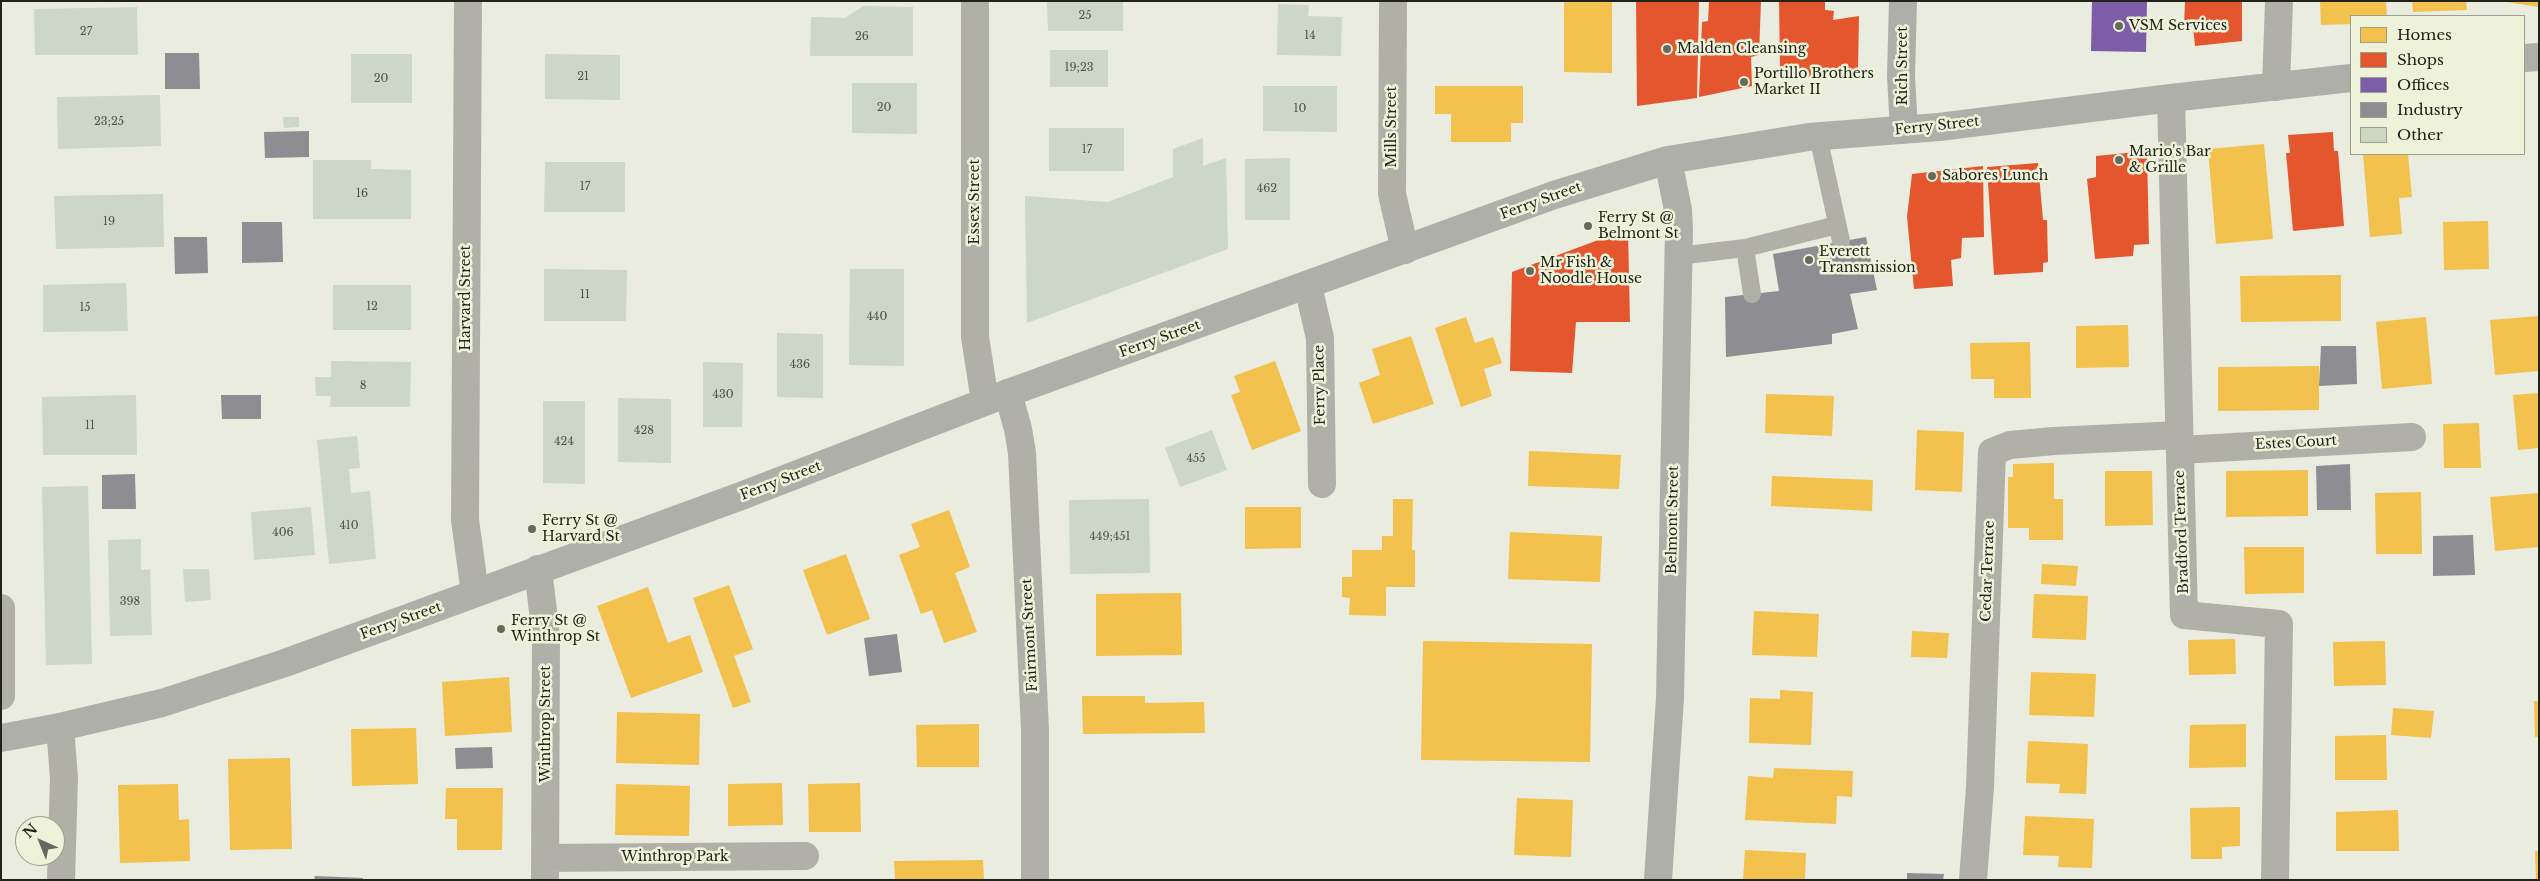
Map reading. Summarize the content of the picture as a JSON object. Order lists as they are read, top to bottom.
{
  "streets": {
    "main road": ["Rich Street", "Ferry Street", "Belmont Street"],
    "street": [
      "Mills Street",
      "Essex Street",
      "Harvard Street",
      "Ferry Place",
      "Estes Court",
      "Bradford Terrace",
      "Cedar Terrace",
      "Fairmont Street",
      "Winthrop Street",
      "Winthrop Park"
    ]
  },
  "crossings": [
    ["Rich Street", "Ferry Street"],
    ["Ferry Street", "Mills Street"],
    ["Ferry Street", "Essex Street"],
    ["Ferry Street", "Harvard Street"],
    ["Ferry Street", "Ferry Place"],
    ["Ferry Street", "Belmont Street"],
    ["Ferry Street", "Bradford Terrace"],
    ["Ferry Street", "Fairmont Street"],
    ["Ferry Street", "Winthrop Street"],
    ["Essex Street", "Fairmont Street"],
    ["Estes Court", "Bradford Terrace"],
    ["Estes Court", "Cedar Terrace"],
    ["Bradford Terrace", "Cedar Terrace"],
    ["Winthrop Street", "Winthrop Park"]
  ],
  "places": [
    "VSM Services",
    "Malden Cleansing",
    "Portillo Brothers Market II",
    "Mario's Bar & Grille",
    "Sabores Lunch",
    "Ferry St @ Belmont St",
    "Everett Transmission",
    "Mr Fish & Noodle House",
    "Ferry St @ Harvard St",
    "Ferry St @ Winthrop St"
  ],
  "house_numbers": [
    "25",
    "27",
    "14",
    "26",
    "19;23",
    "21",
    "20",
    "20",
    "10",
    "23;25",
    "17",
    "17",
    "462",
    "16",
    "19",
    "11",
    "12",
    "15",
    "440",
    "436",
    "8",
    "430",
    "11",
    "428",
    "424",
    "455",
    "410",
    "406",
    "449;451",
    "398"
  ],
  "legend": [
    "Homes",
    "Shops",
    "Offices",
    "Industry",
    "Other"
  ],
  "north": "top left"
}
